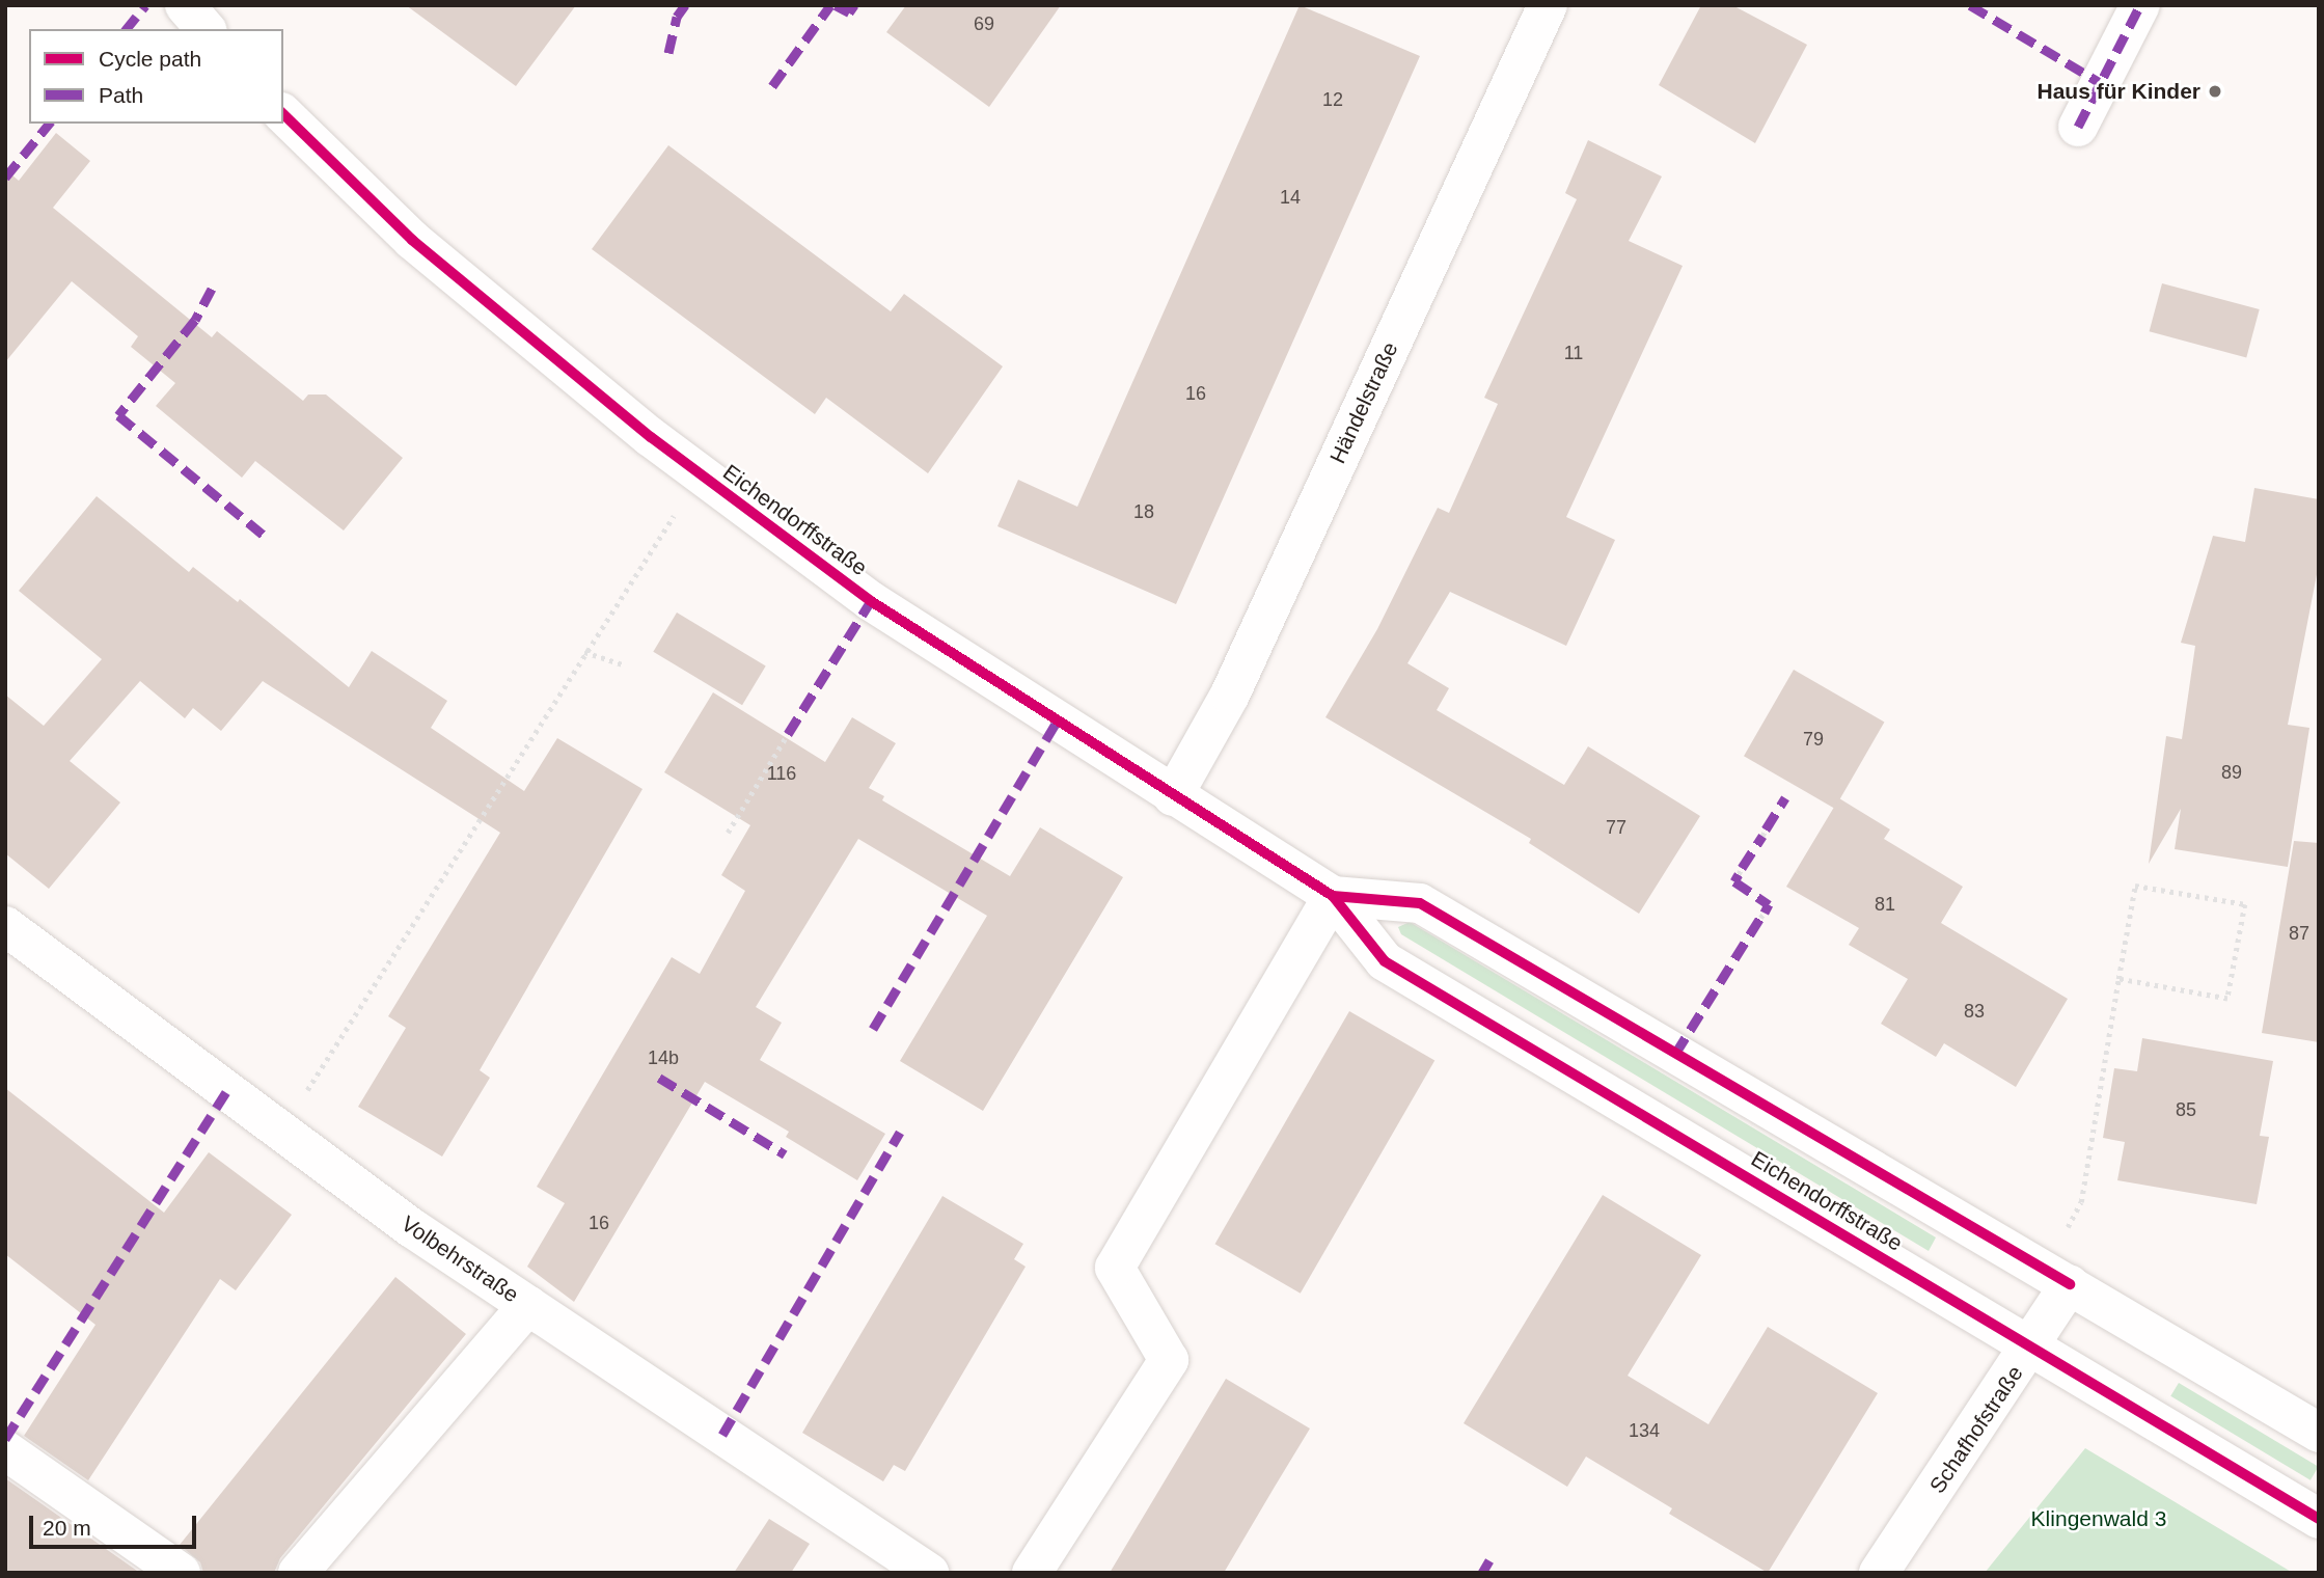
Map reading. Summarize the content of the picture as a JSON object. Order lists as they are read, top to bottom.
{
  "streets": {
    "street": [
      "Händelstraße",
      "Eichendorffstraße",
      "Volbehrstraße",
      "Schafhofstraße"
    ]
  },
  "crossings": [
    ["Händelstraße", "Eichendorffstraße"],
    ["Eichendorffstraße", "Schafhofstraße"]
  ],
  "parks": ["Klingenwald 3"],
  "places": ["Haus für Kinder"],
  "house_numbers": [
    "69",
    "12",
    "14",
    "11",
    "16",
    "18",
    "79",
    "89",
    "116",
    "77",
    "81",
    "87",
    "83",
    "14b",
    "85",
    "16",
    "134"
  ],
  "legend": ["Cycle path", "Path"],
  "scale_bar": "20 m"
}
